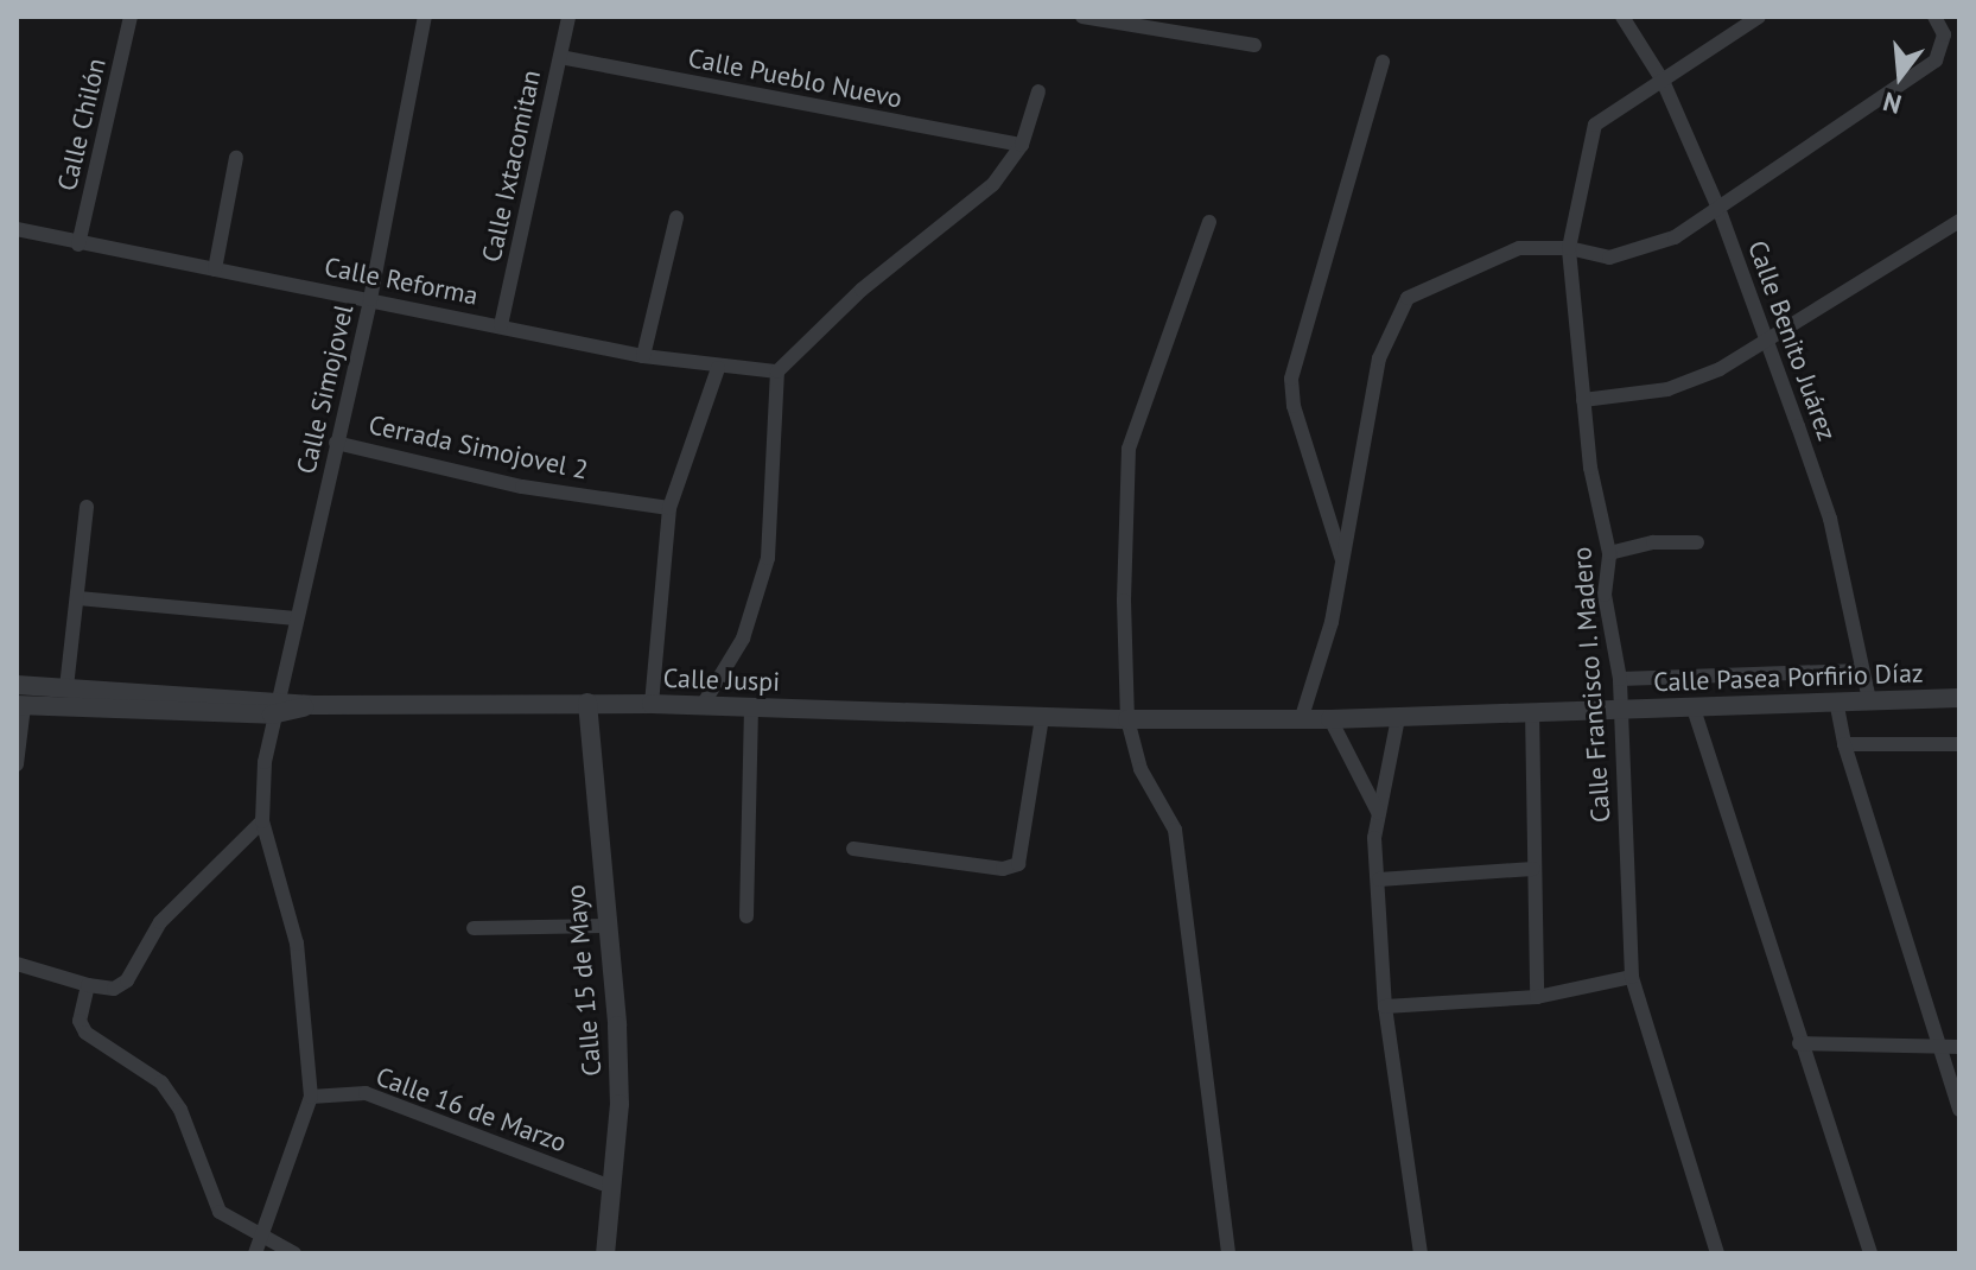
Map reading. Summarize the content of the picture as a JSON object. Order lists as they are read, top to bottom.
{
  "streets": {
    "street": [
      "Calle Pueblo Nuevo",
      "Calle Chilón",
      "Calle Ixtacomitan",
      "Calle Reforma",
      "Calle Benito Juárez",
      "Calle Simojovel",
      "Cerrada Simojovel 2",
      "Calle Pasea Porfirio Díaz",
      "Calle Juspi",
      "Calle Francisco I. Madero",
      "Calle 15 de Mayo",
      "Calle 16 de Marzo"
    ]
  },
  "crossings": [
    ["Calle Pueblo Nuevo", "Calle Ixtacomitan"],
    ["Calle Chilón", "Calle Reforma"],
    ["Calle Ixtacomitan", "Calle Reforma"],
    ["Calle Reforma", "Calle Simojovel"],
    ["Calle Benito Juárez", "Calle Pasea Porfirio Díaz"],
    ["Calle Benito Juárez", "Calle Francisco I. Madero"],
    ["Calle Simojovel", "Cerrada Simojovel 2"],
    ["Calle Simojovel", "Calle Juspi"],
    ["Calle Pasea Porfirio Díaz", "Calle Juspi"],
    ["Calle Pasea Porfirio Díaz", "Calle Francisco I. Madero"],
    ["Calle Juspi", "Calle 15 de Mayo"],
    ["Calle 15 de Mayo", "Calle 16 de Marzo"]
  ],
  "north": "bottom"
}
